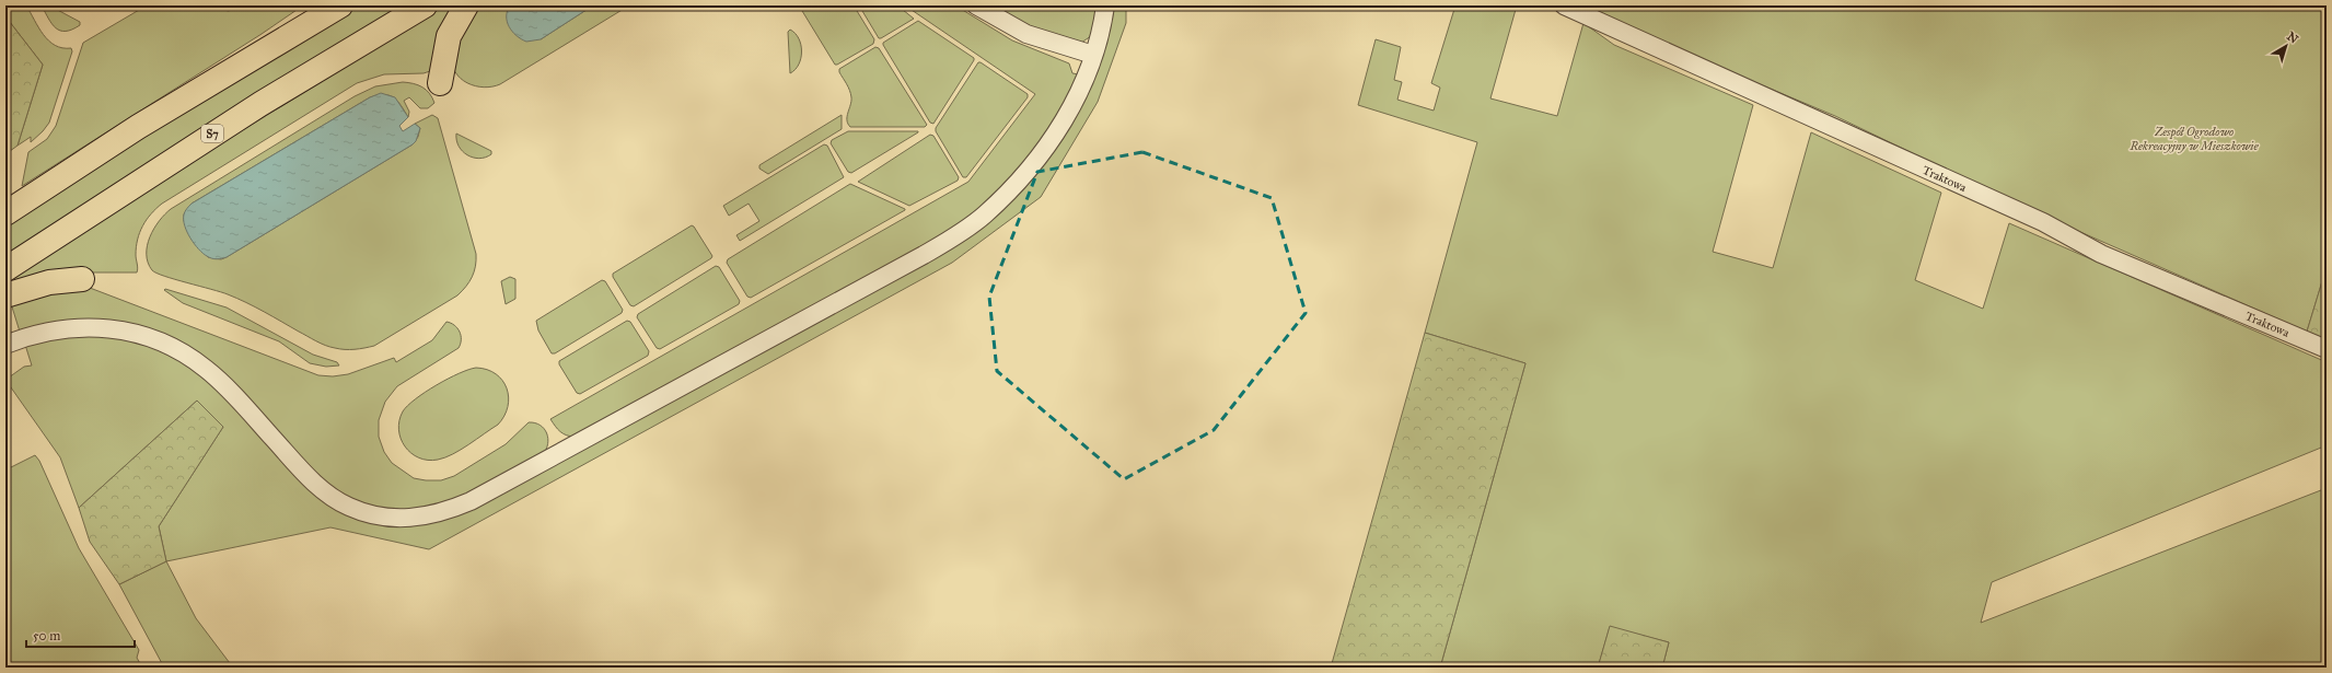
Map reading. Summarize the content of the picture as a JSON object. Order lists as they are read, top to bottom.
{
  "streets": {
    "highway": ["S7"],
    "street": ["Traktowa"]
  },
  "parks": ["Zespół Ogrodowo Rekreacyjny w Mieszkowie"],
  "scale_bar": "50 m",
  "north": "top right"
}
